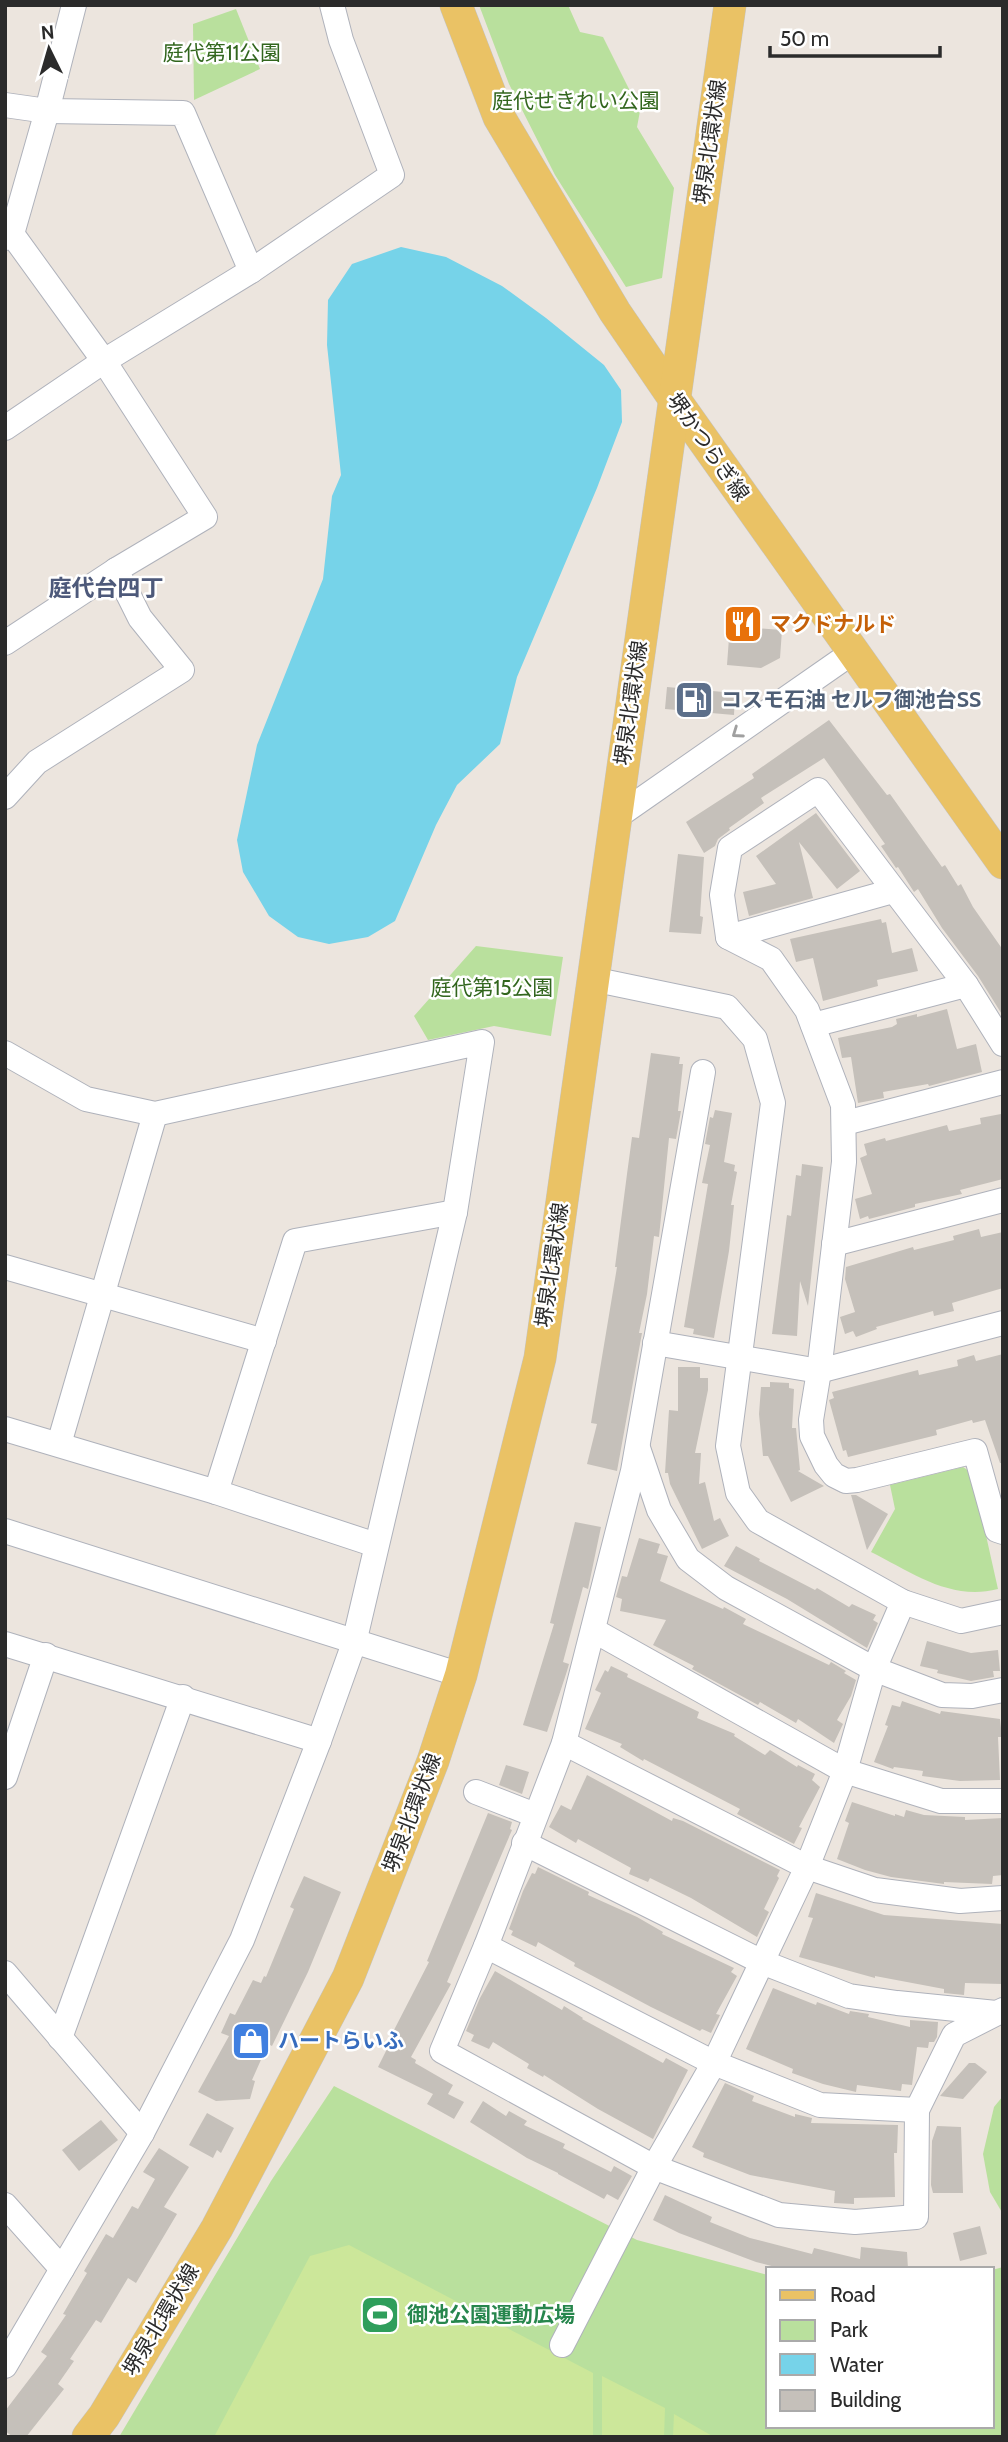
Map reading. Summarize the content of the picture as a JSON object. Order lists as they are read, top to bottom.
{
  "streets": {
    "main road": ["堺泉北環状線", "堺かつらぎ線"]
  },
  "crossings": [
    ["堺泉北環状線", "堺かつらぎ線"]
  ],
  "districts": ["庭代台四丁"],
  "parks": ["庭代第11公園", "庭代せきれい公園", "庭代第15公園"],
  "places": {
    "restaurant": ["マクドナルド"],
    "fuel station": ["コスモ石油 セルフ御池台SS"],
    "shop": ["ハートらいふ"],
    "sports": ["御池公園運動広場"]
  },
  "legend": [
    "Road",
    "Park",
    "Water",
    "Building"
  ],
  "scale_bar": "50 m",
  "north": "top"
}
